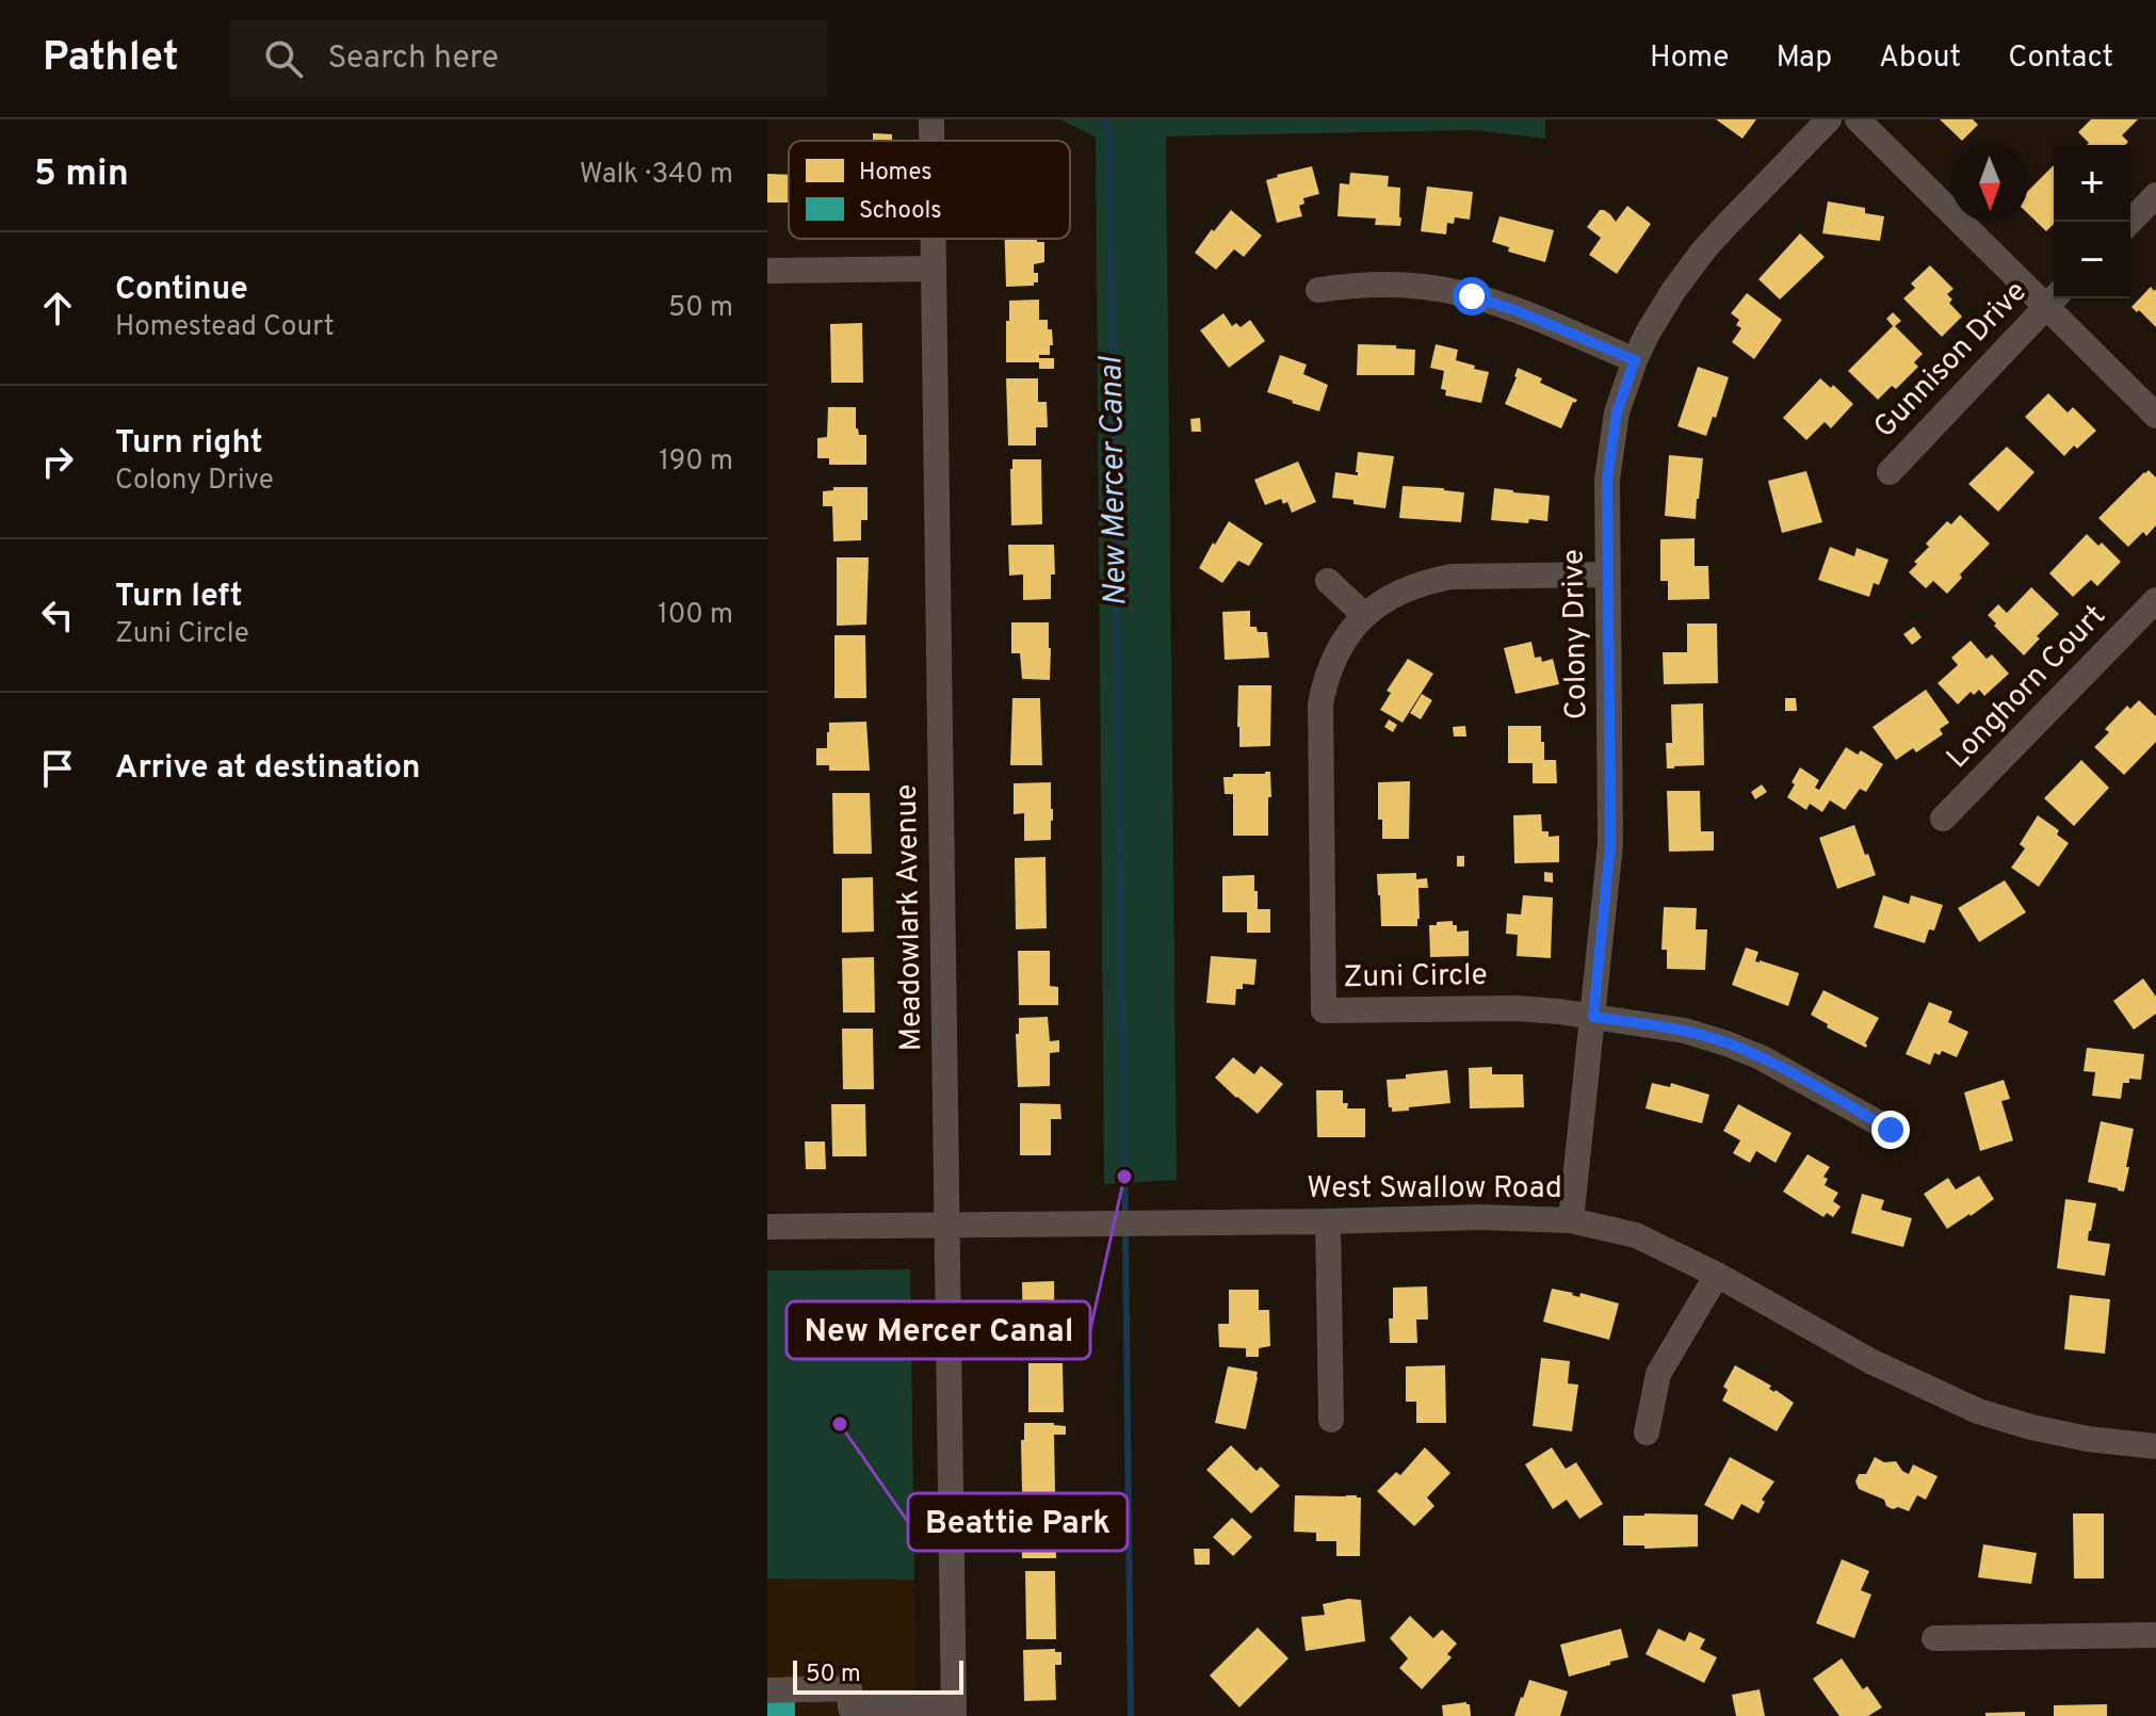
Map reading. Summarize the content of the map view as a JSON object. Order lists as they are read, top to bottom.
{
  "streets": {
    "street": [
      "Gunnison Drive",
      "Colony Drive",
      "Longhorn Court",
      "Meadowlark Avenue",
      "Zuni Circle",
      "West Swallow Road"
    ]
  },
  "crossings": [
    ["Colony Drive", "Zuni Circle"],
    ["Colony Drive", "West Swallow Road"],
    ["Meadowlark Avenue", "West Swallow Road"]
  ],
  "water": ["New Mercer Canal"],
  "places": ["New Mercer Canal", "Beattie Park"],
  "legend": ["Homes", "Schools"],
  "scale_bar": "50 m",
  "north": "bottom",
  "page": {
    "header": "Pathlet",
    "search": "Search here",
    "nav": [
      "Home",
      "Map",
      "About",
      "Contact"
    ],
    "heading": ["5 min", "Walk · 340 m"],
    "map_buttons": ["+", "−"],
    "list": [
      ["Continue", "Homestead Court", "50 m"],
      ["Turn right", "Colony Drive", "190 m"],
      ["Turn left", "Zuni Circle", "100 m"],
      "Arrive at destination"
    ],
    "scale": "50 m"
  }
}
